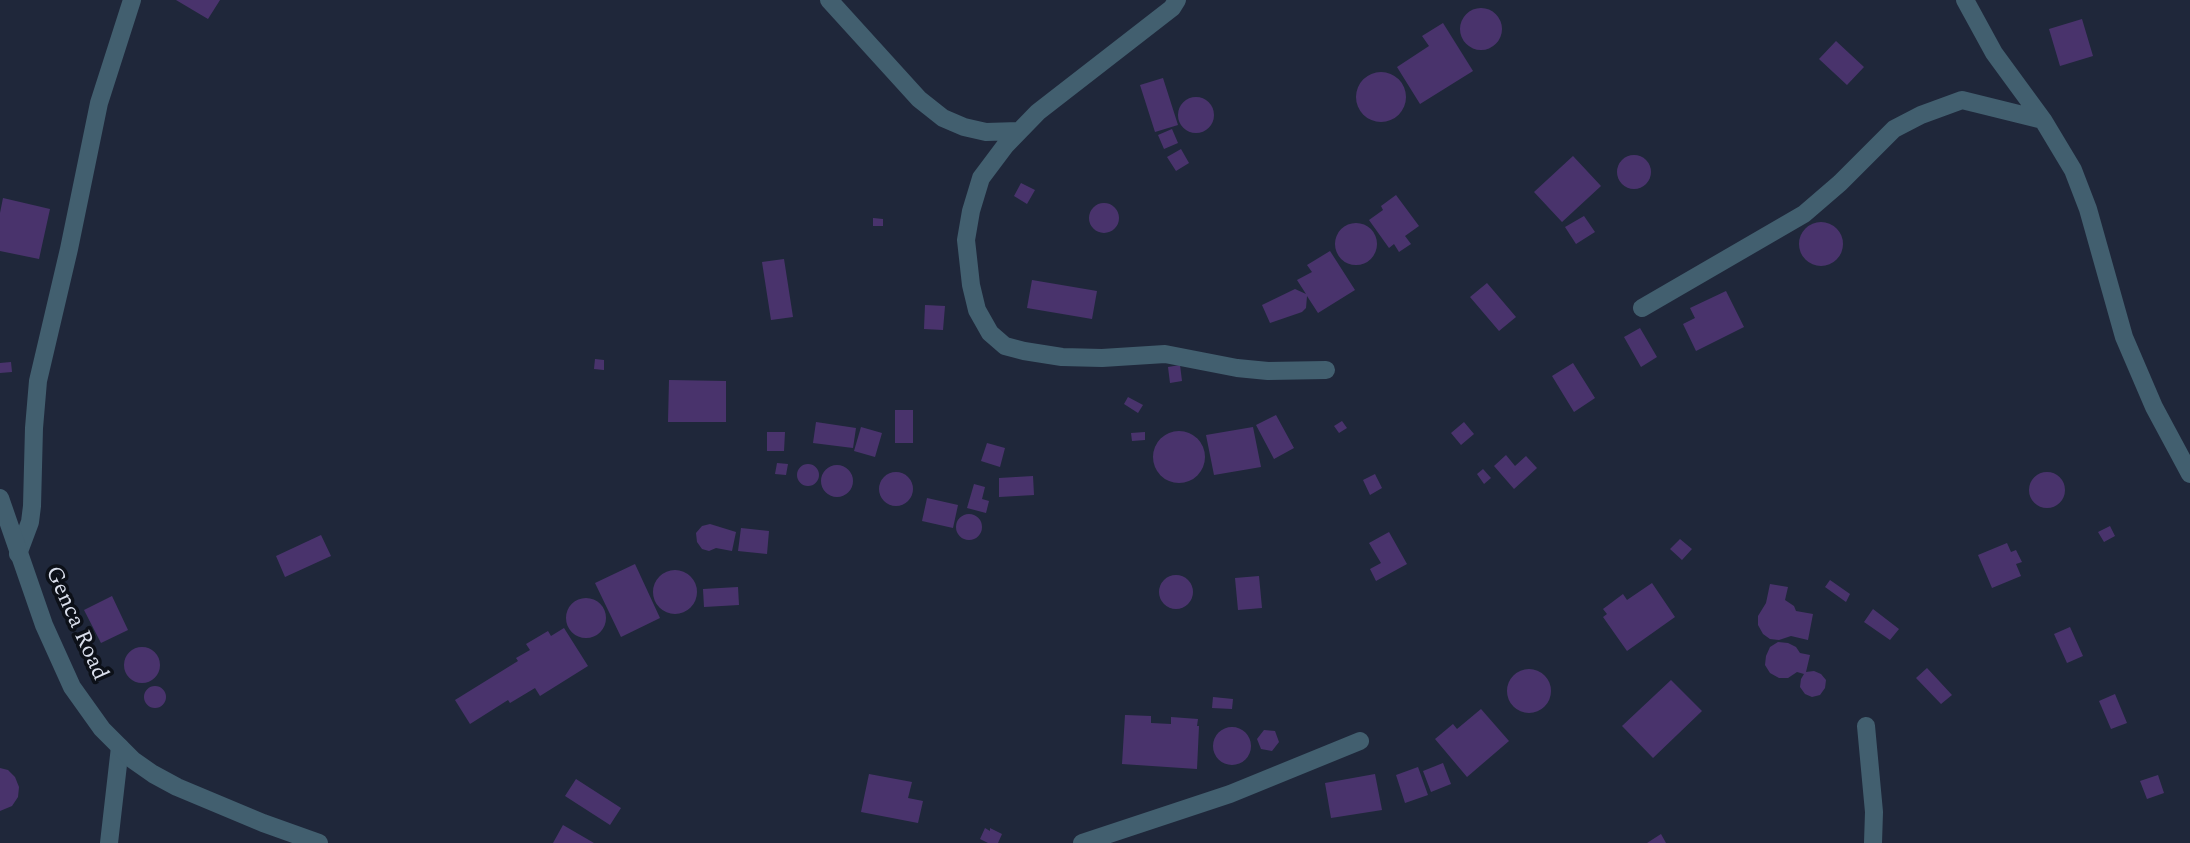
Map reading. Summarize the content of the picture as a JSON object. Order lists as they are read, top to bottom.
{
  "streets": {
    "street": ["Genca Road"]
  }
}
